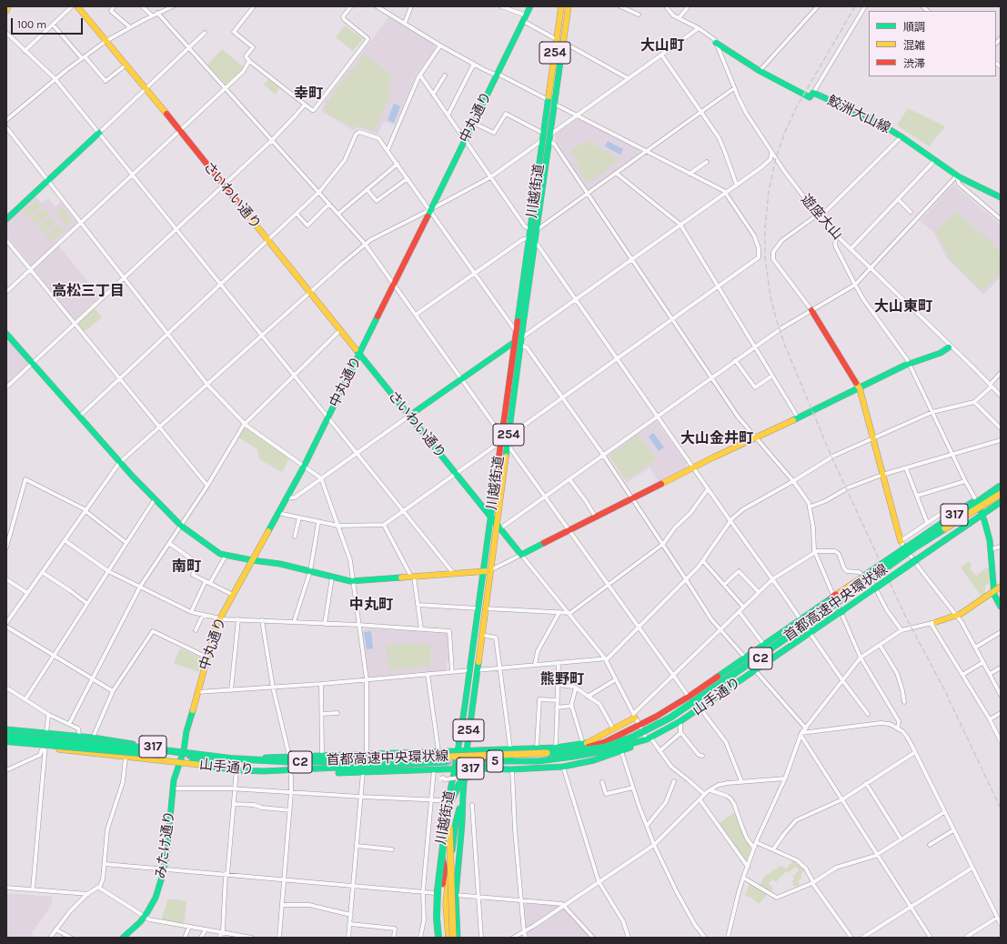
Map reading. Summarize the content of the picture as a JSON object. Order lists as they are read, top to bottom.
{
  "streets": {
    "main road": [
      "254",
      "鮫洲大山線",
      "中丸通り",
      "川越街道",
      "さいわい通り",
      "317",
      "首都高速中央環状線",
      "C2",
      "山手通り",
      "5",
      "みたけ通り"
    ],
    "street": ["遊座大山"]
  },
  "crossings": [
    ["鮫洲大山線", "遊座大山"],
    ["中丸通り", "さいわい通り"],
    ["中丸通り", "山手通り"],
    ["中丸通り", "みたけ通り"],
    ["川越街道", "さいわい通り"],
    ["川越街道", "317"],
    ["川越街道", "5"],
    ["317", "山手通り"],
    ["首都高速中央環状線", "山手通り"],
    ["首都高速中央環状線", "5"],
    ["山手通り", "みたけ通り"]
  ],
  "districts": [
    "大山町",
    "幸町",
    "高松三丁目",
    "大山東町",
    "大山金井町",
    "南町",
    "中丸町",
    "熊野町"
  ],
  "legend": ["順調", "混雑", "渋滞"],
  "scale_bar": "100 m"
}
